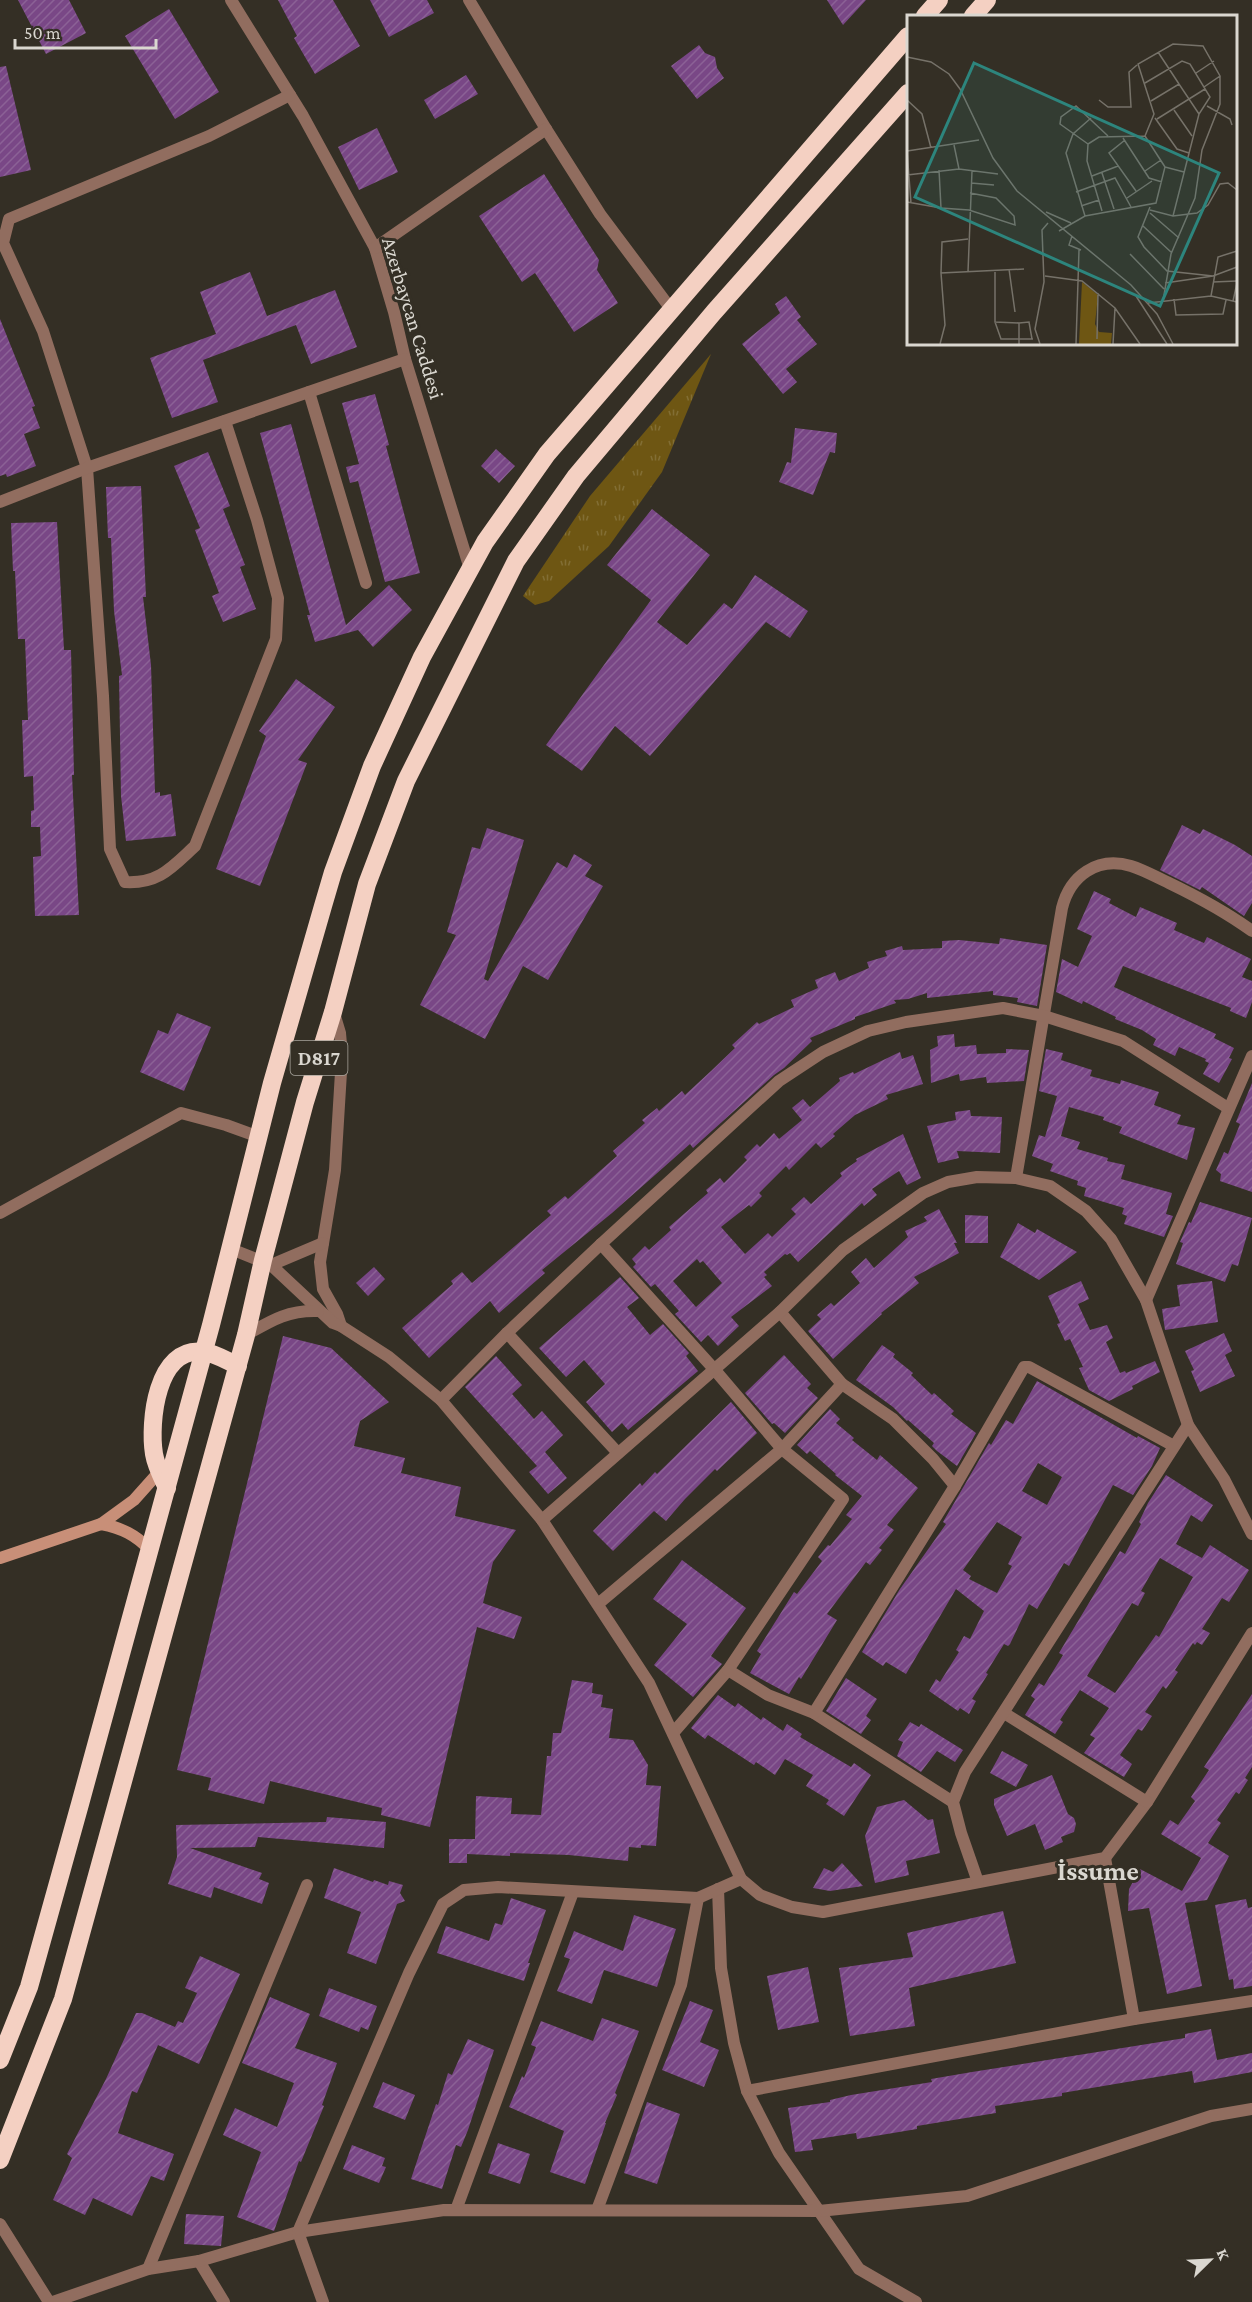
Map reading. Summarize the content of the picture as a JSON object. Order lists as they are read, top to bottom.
{
  "streets": {
    "highway": ["D817"],
    "street": ["Azerbaycan Caddesi"]
  },
  "crossings": [
    ["Azerbaycan Caddesi", "D817"]
  ],
  "districts": ["İssume"],
  "scale_bar": "50 m",
  "north": "top right"
}
